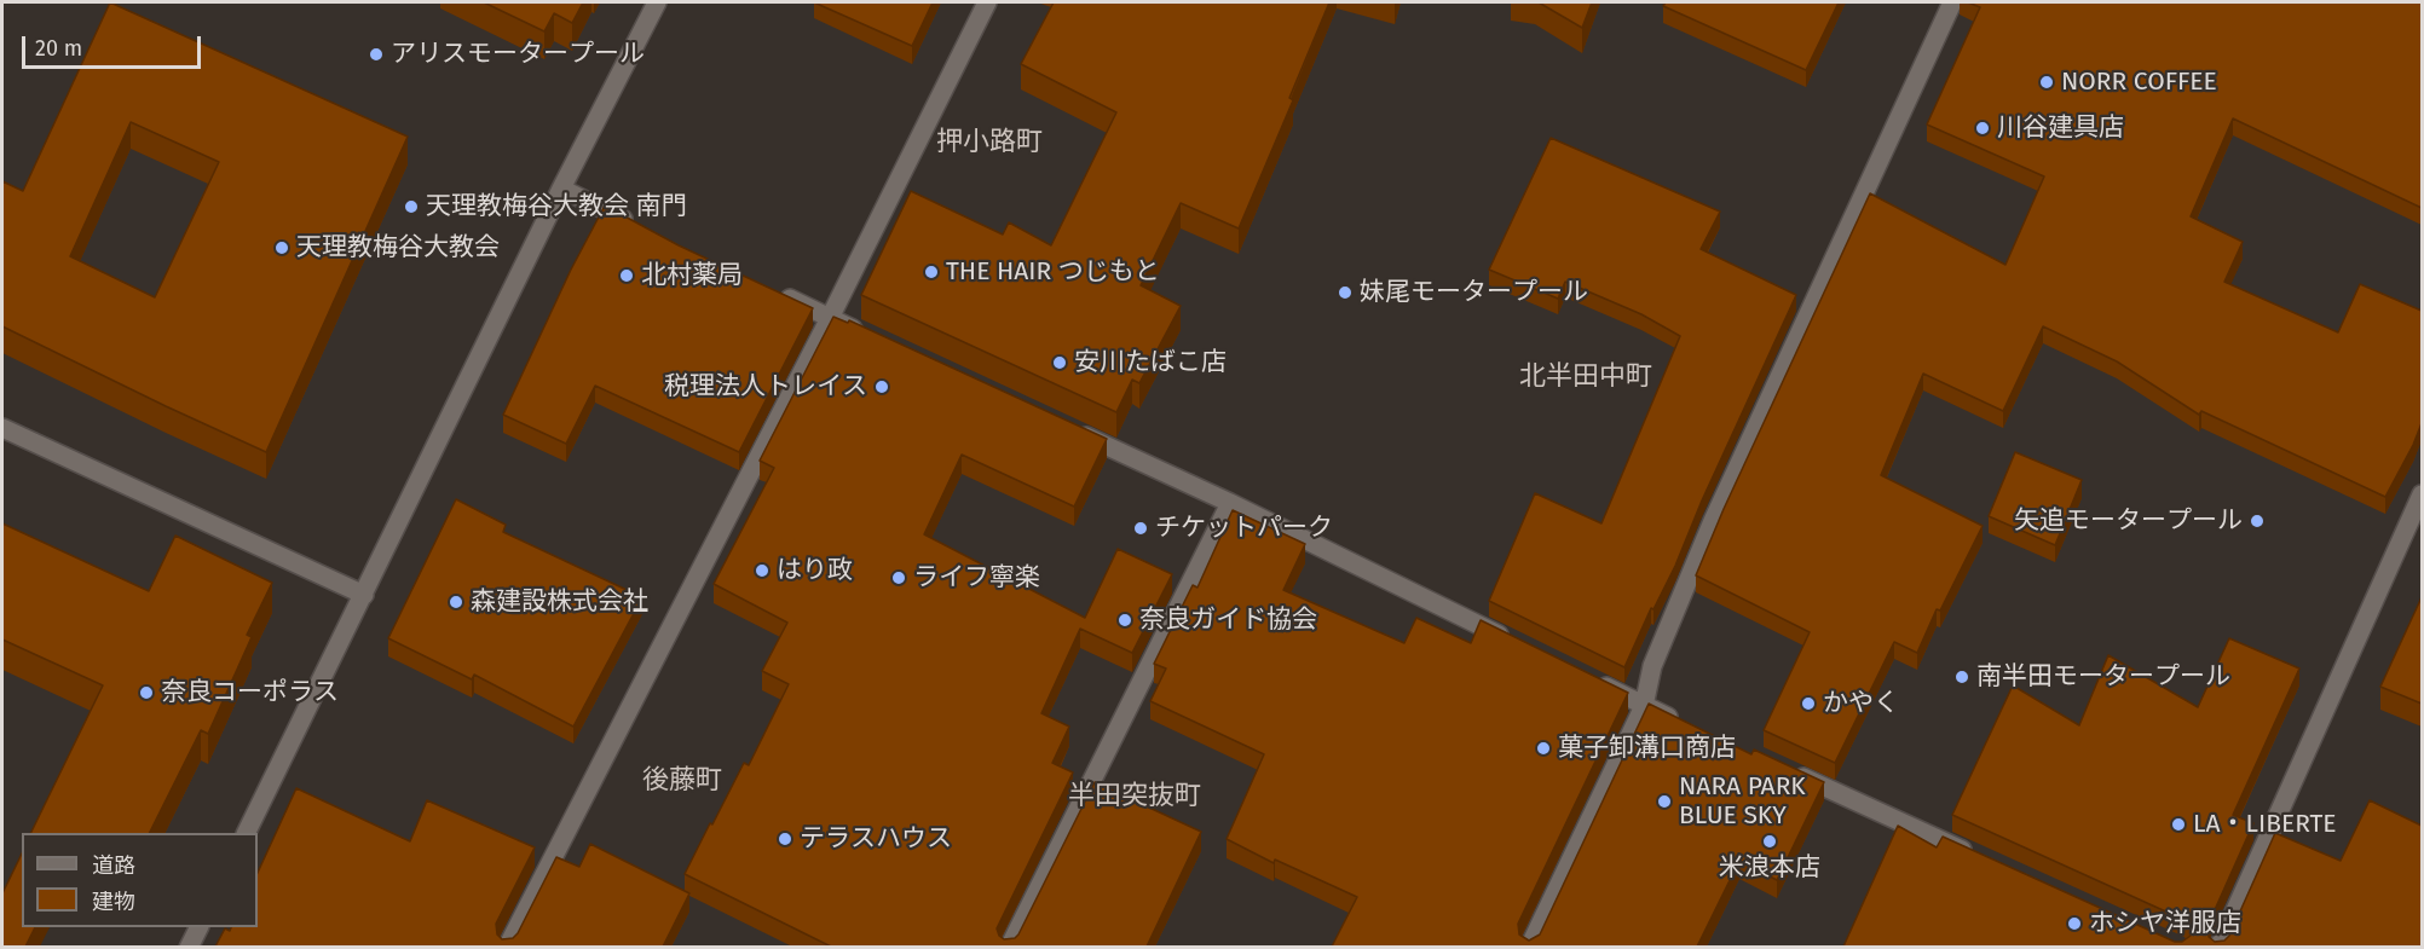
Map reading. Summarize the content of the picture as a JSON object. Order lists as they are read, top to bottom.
{
  "districts": [
    "押小路町",
    "北半田中町",
    "後藤町",
    "半田突抜町"
  ],
  "places": [
    "アリスモータープール",
    "NORR COFFEE",
    "川谷建具店",
    "天理教梅谷大教会 南門",
    "天理教梅谷大教会",
    "THE HAIR つじもと",
    "北村薬局",
    "妹尾モータープール",
    "安川たばこ店",
    "税理法人トレイス",
    "矢追モータープール",
    "チケットパーク",
    "はり政",
    "ライフ寧楽",
    "森建設株式会社",
    "奈良ガイド協会",
    "南半田モータープール",
    "奈良コーポラス",
    "かやく",
    "菓子卸溝口商店",
    "NARA PARK BLUE SKY",
    "LA・LIBERTE",
    "テラスハウス",
    "米浪本店",
    "ホシヤ洋服店"
  ],
  "legend": ["道路", "建物"],
  "scale_bar": "20 m"
}
